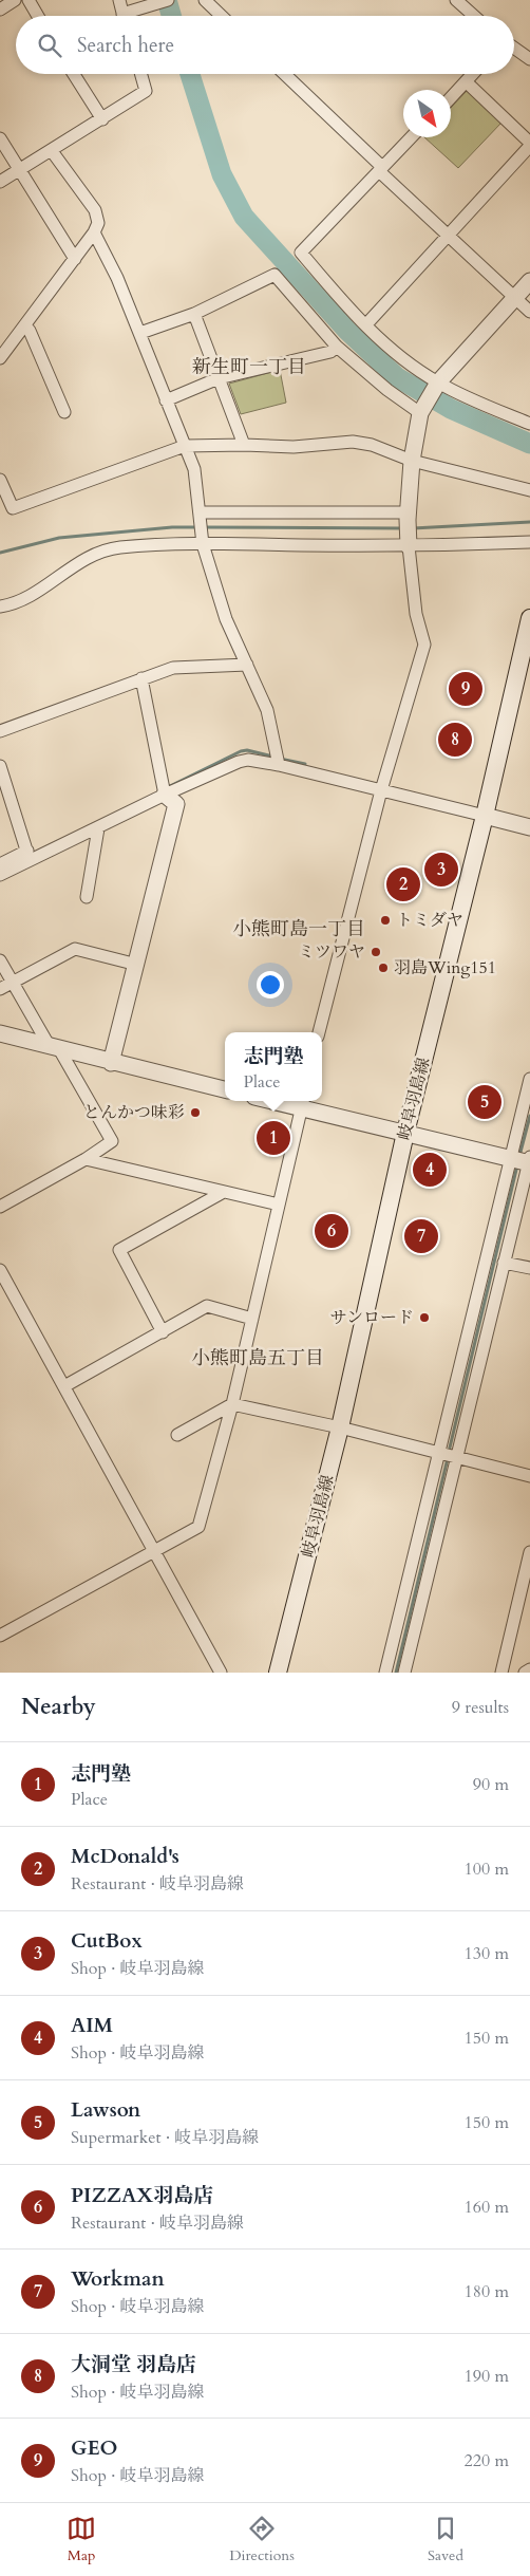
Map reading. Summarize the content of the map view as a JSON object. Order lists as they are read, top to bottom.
{
  "streets": {
    "main road": ["岐阜羽島線"]
  },
  "districts": ["新生町一丁目", "小熊町島一丁目", "小熊町島五丁目"],
  "places": [
    "トミダヤ",
    "ミツワヤ",
    "羽島Wing151",
    "とんかつ味彩",
    "サンロード"
  ],
  "north": "bottom right",
  "page": {
    "search": "Search here",
    "pins": [
      "9",
      "8",
      "3",
      "2",
      "5",
      "1",
      "4",
      "6",
      "7"
    ],
    "popup": ["志門塾", "Place"],
    "heading": ["Nearby", "9 results"],
    "list": [
      {
        "mark": "1",
        "name": "志門塾",
        "note": "Place",
        "value": "90 m"
      },
      {
        "mark": "2",
        "name": "McDonald's",
        "note": "Restaurant · 岐阜羽島線",
        "value": "100 m"
      },
      {
        "mark": "3",
        "name": "CutBox",
        "note": "Shop · 岐阜羽島線",
        "value": "130 m"
      },
      {
        "mark": "4",
        "name": "AIM",
        "note": "Shop · 岐阜羽島線",
        "value": "150 m"
      },
      {
        "mark": "5",
        "name": "Lawson",
        "note": "Supermarket · 岐阜羽島線",
        "value": "150 m"
      },
      {
        "mark": "6",
        "name": "PIZZAX羽島店",
        "note": "Restaurant · 岐阜羽島線",
        "value": "160 m"
      },
      {
        "mark": "7",
        "name": "Workman",
        "note": "Shop · 岐阜羽島線",
        "value": "180 m"
      },
      {
        "mark": "8",
        "name": "大洞堂 羽島店",
        "note": "Shop · 岐阜羽島線",
        "value": "190 m"
      },
      {
        "mark": "9",
        "name": "GEO",
        "note": "Shop · 岐阜羽島線",
        "value": "220 m"
      }
    ],
    "nav": ["Map", "Directions", "Saved"]
  }
}
